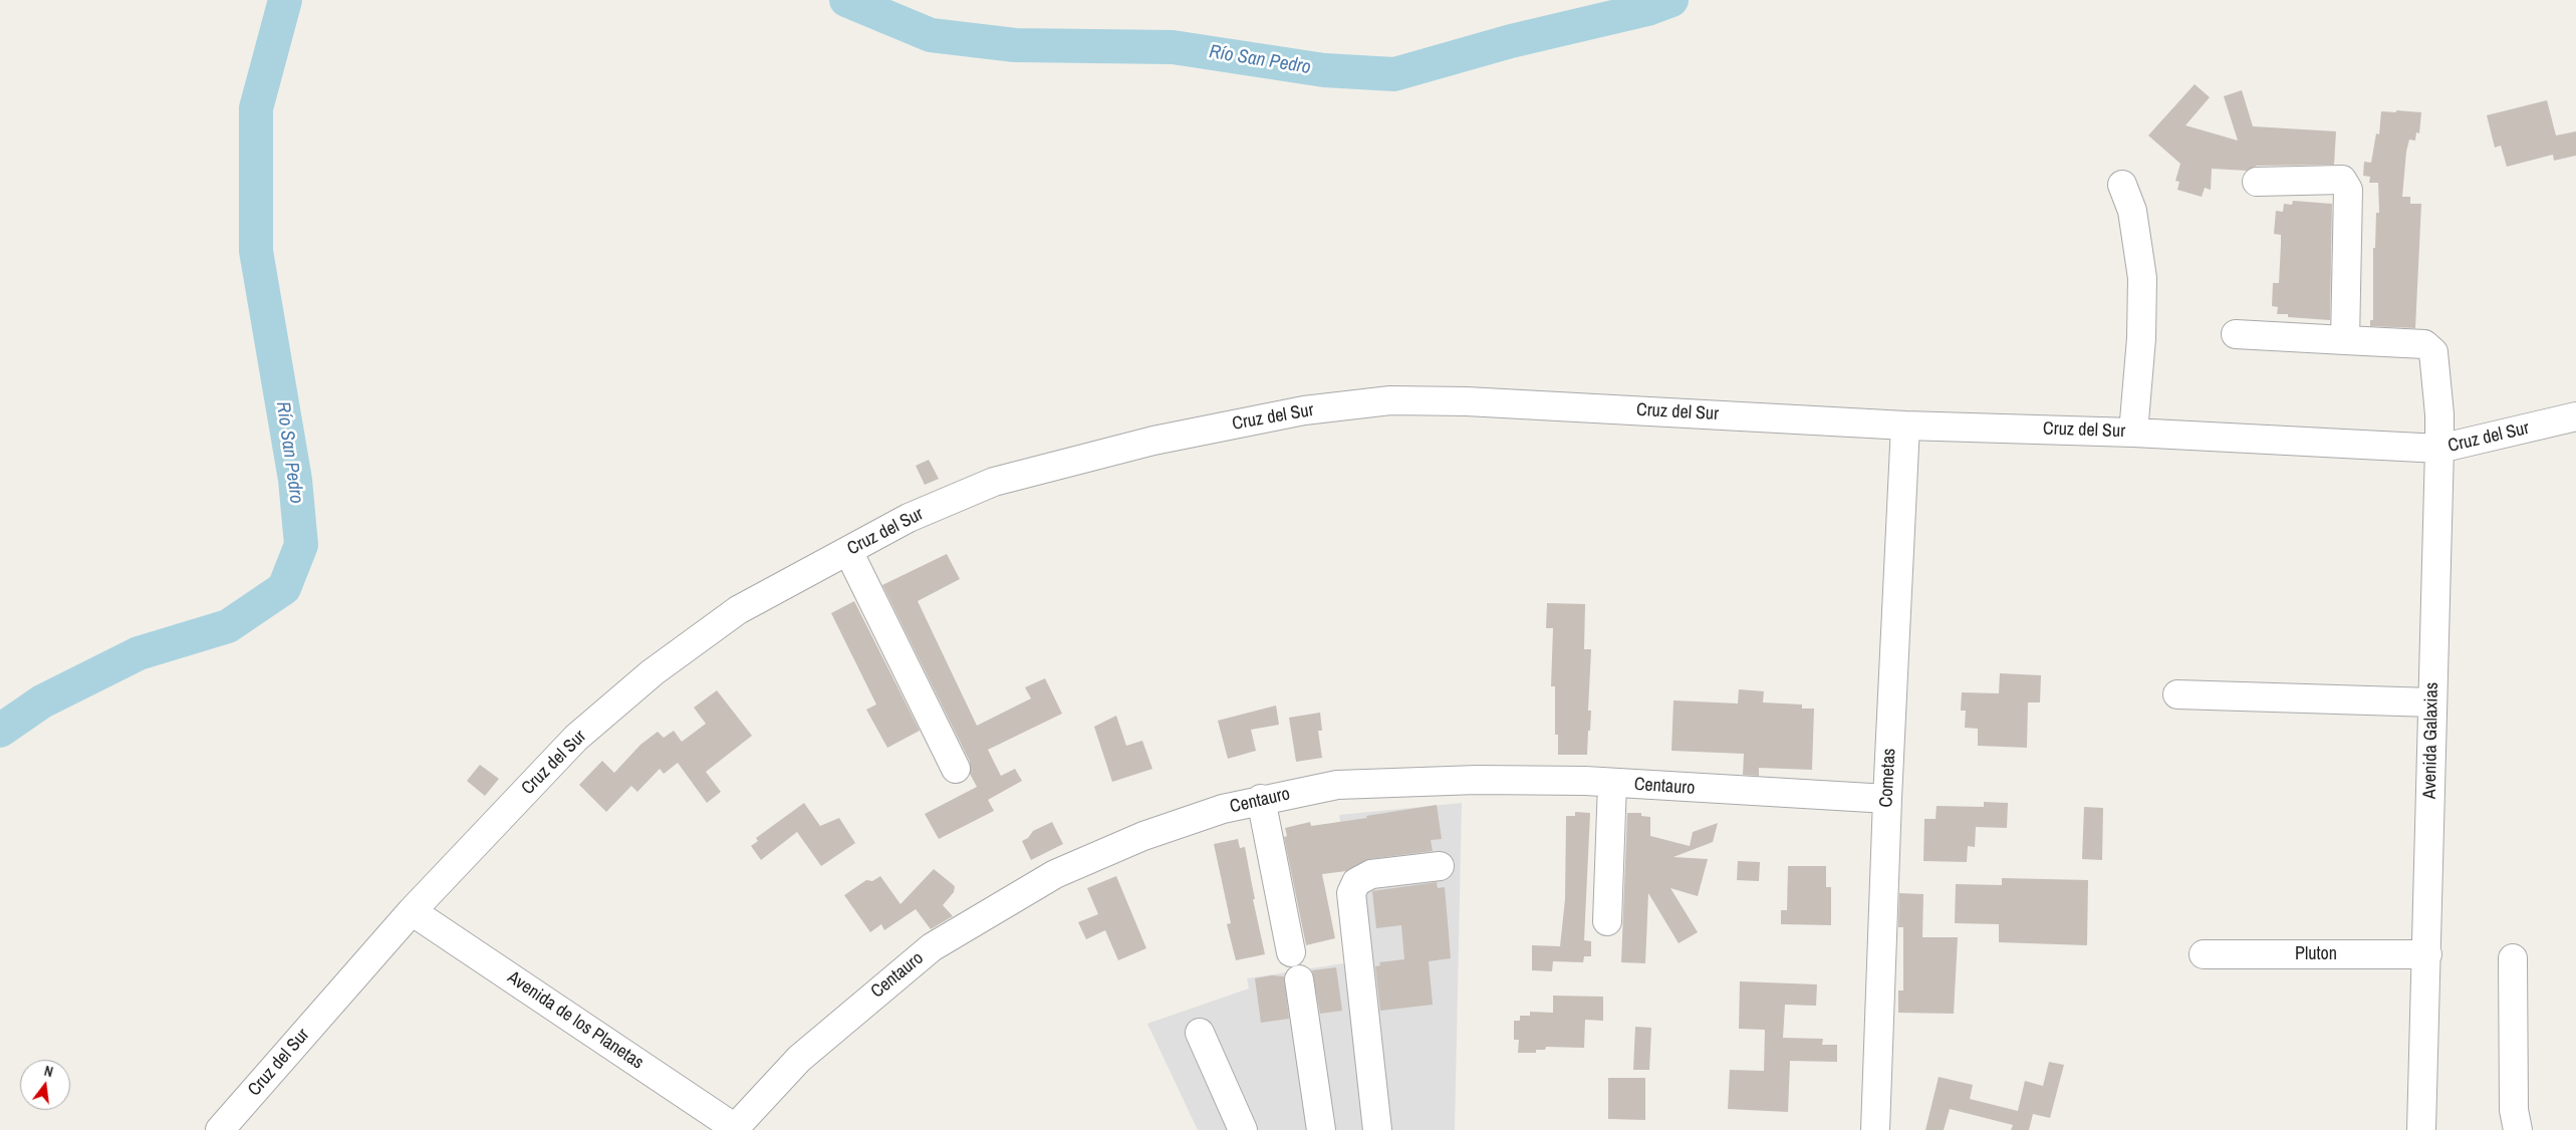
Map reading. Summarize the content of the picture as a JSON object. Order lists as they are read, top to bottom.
{
  "streets": {
    "street": [
      "Cruz del Sur",
      "Avenida Galaxias",
      "Cometas",
      "Centauro",
      "Pluton",
      "Avenida de los Planetas"
    ]
  },
  "crossings": [
    ["Cruz del Sur", "Avenida Galaxias"],
    ["Cruz del Sur", "Cometas"],
    ["Cruz del Sur", "Avenida de los Planetas"],
    ["Avenida Galaxias", "Pluton"],
    ["Cometas", "Centauro"],
    ["Centauro", "Avenida de los Planetas"]
  ],
  "water": ["Río San Pedro"],
  "north": "top"
}
